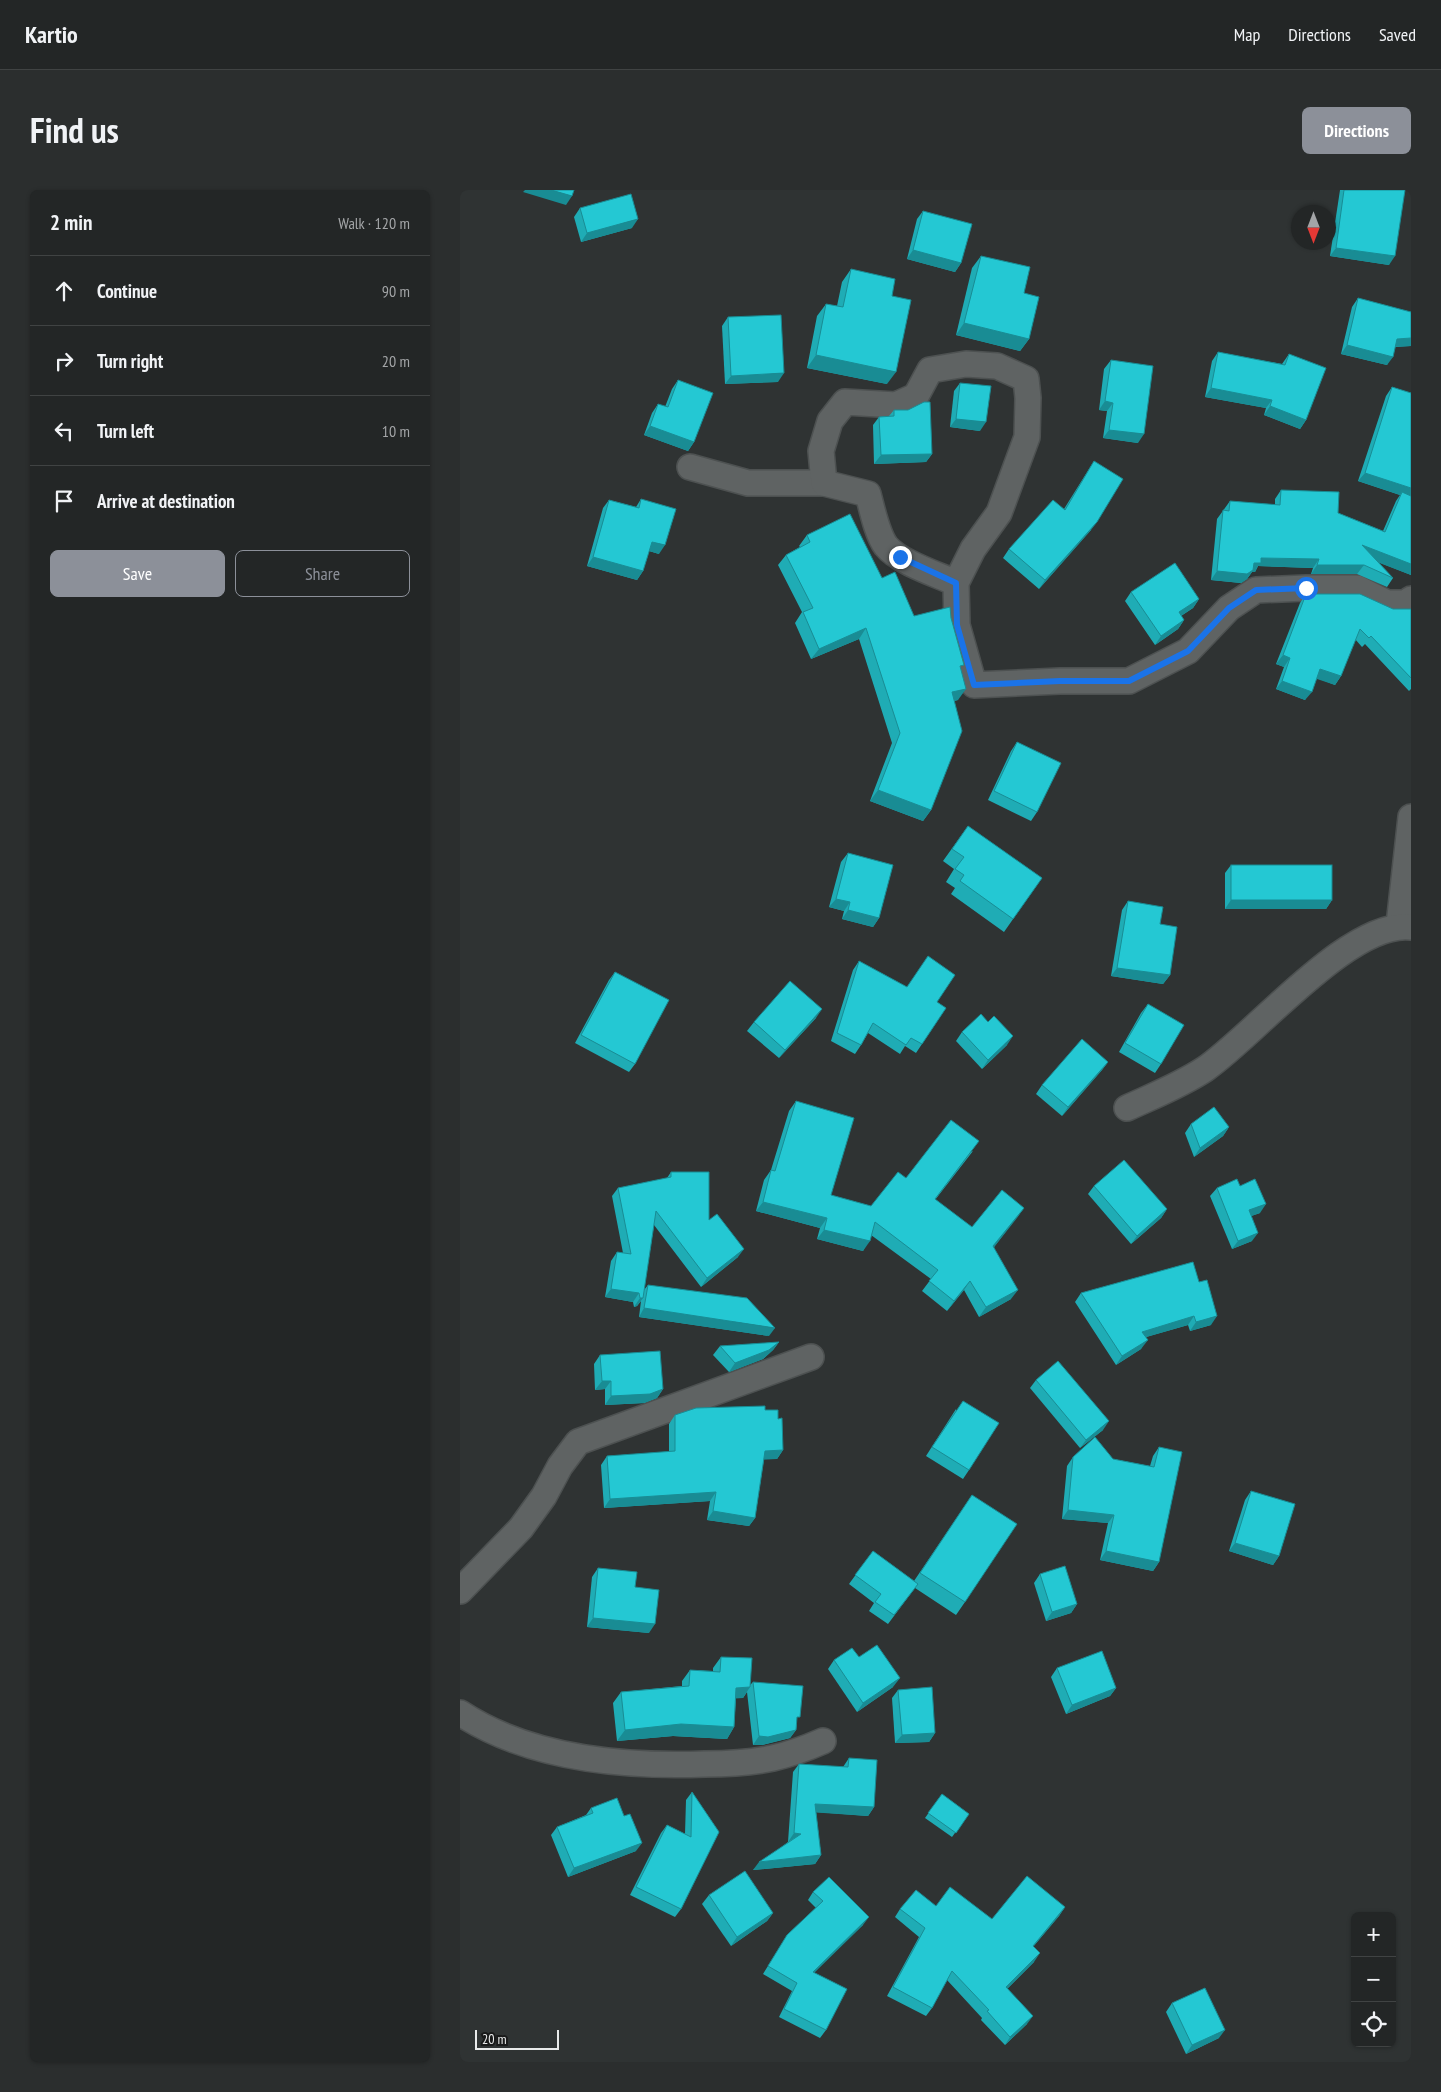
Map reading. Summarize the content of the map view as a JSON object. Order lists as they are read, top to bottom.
{
  "scale_bar": "20 m",
  "north": "bottom",
  "page": {
    "header": "Kartio",
    "nav": ["Map", "Directions", "Saved"],
    "title": "Find us",
    "buttons": [
      "Directions",
      ["Save", "Share"]
    ],
    "heading": ["2 min", "Walk · 120 m"],
    "list": [
      ["Continue", "90 m"],
      ["Turn right", "20 m"],
      ["Turn left", "10 m"],
      "Arrive at destination"
    ],
    "map_buttons": ["+", "−"],
    "scale": "20 m"
  }
}
